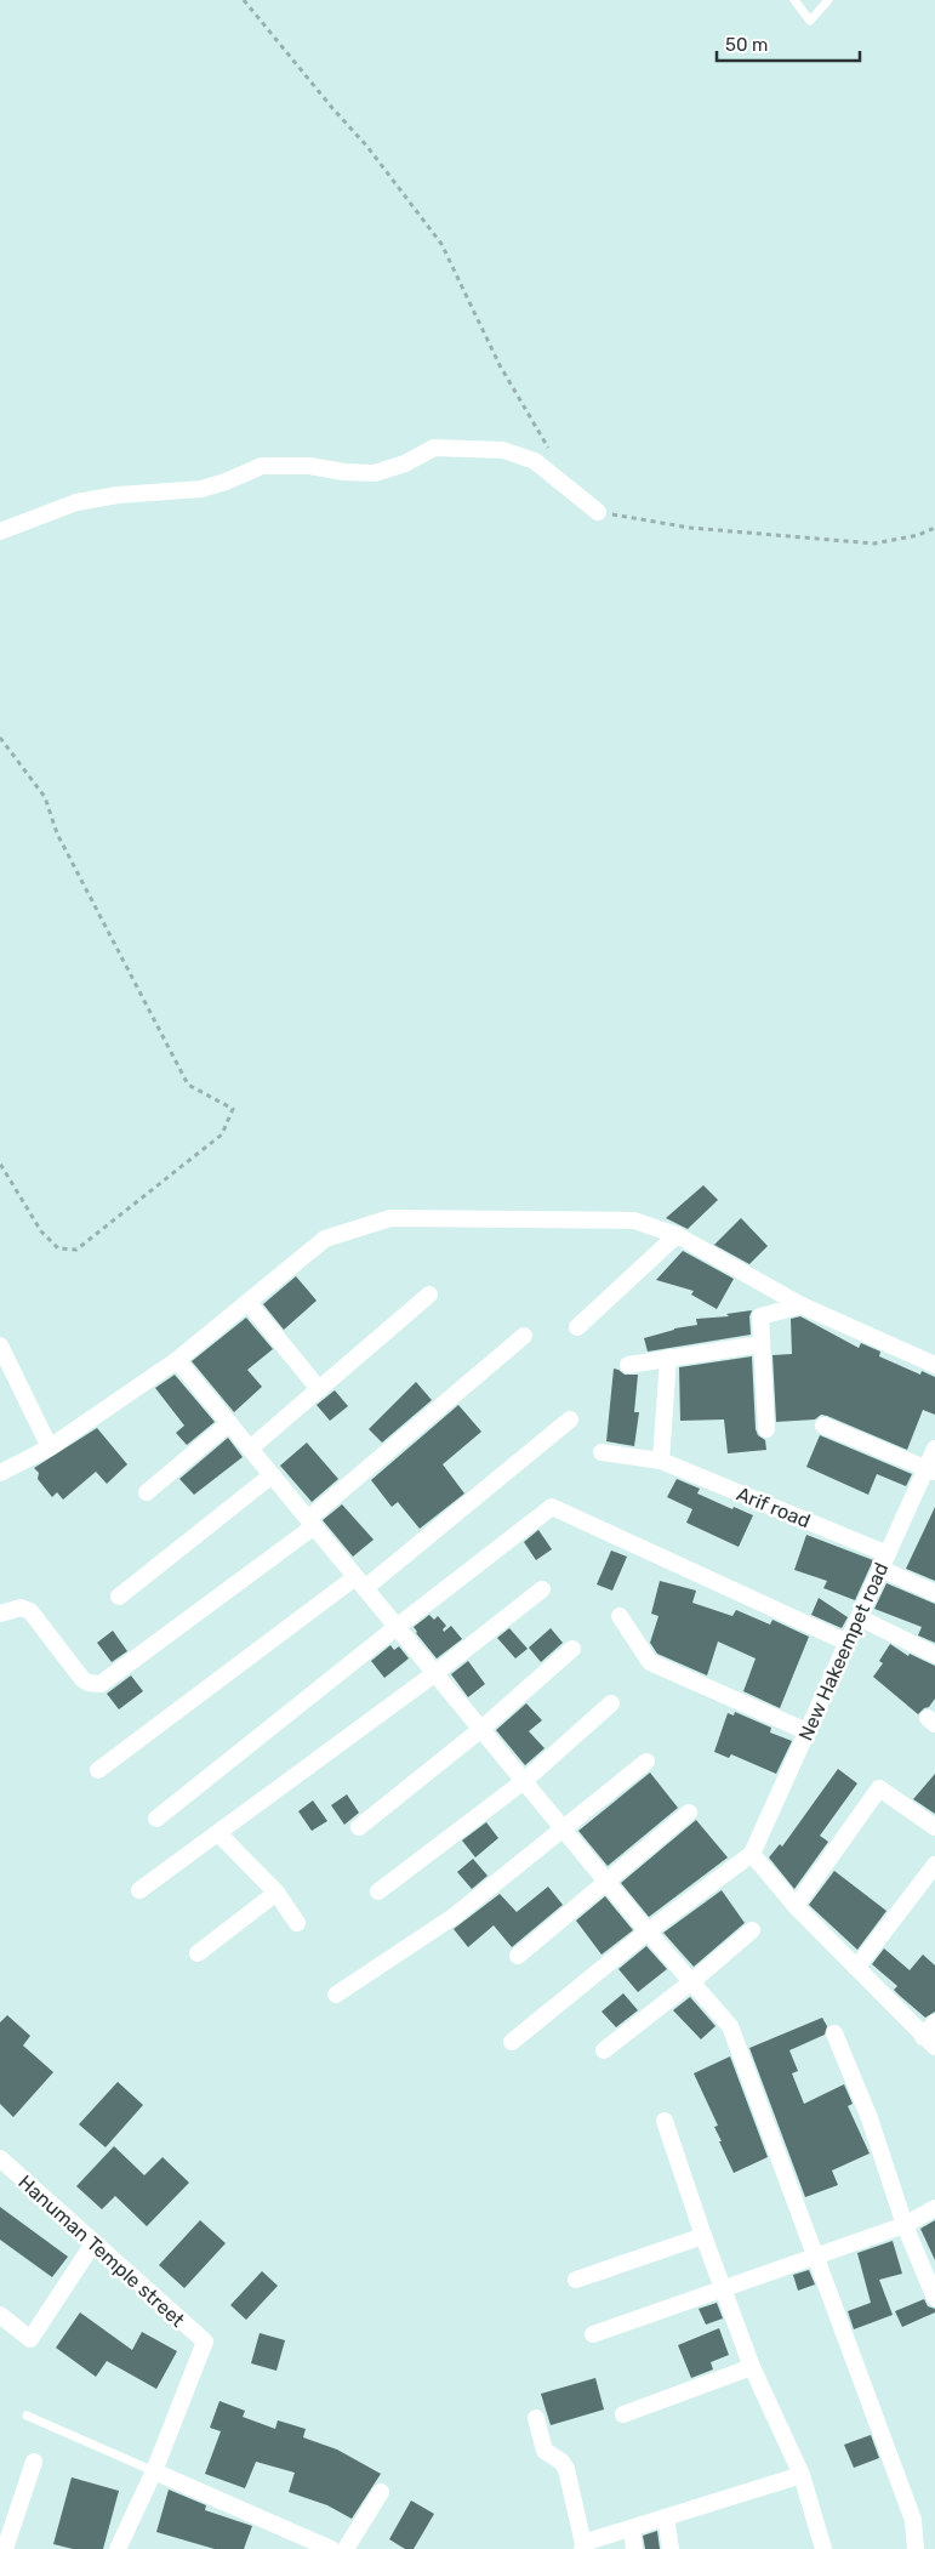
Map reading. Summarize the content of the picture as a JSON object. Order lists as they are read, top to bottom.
{
  "streets": {
    "street": ["Arif road", "New Hakeempet road", "Hanuman Temple street"]
  },
  "crossings": [
    ["Arif road", "New Hakeempet road"]
  ],
  "scale_bar": "50 m"
}
